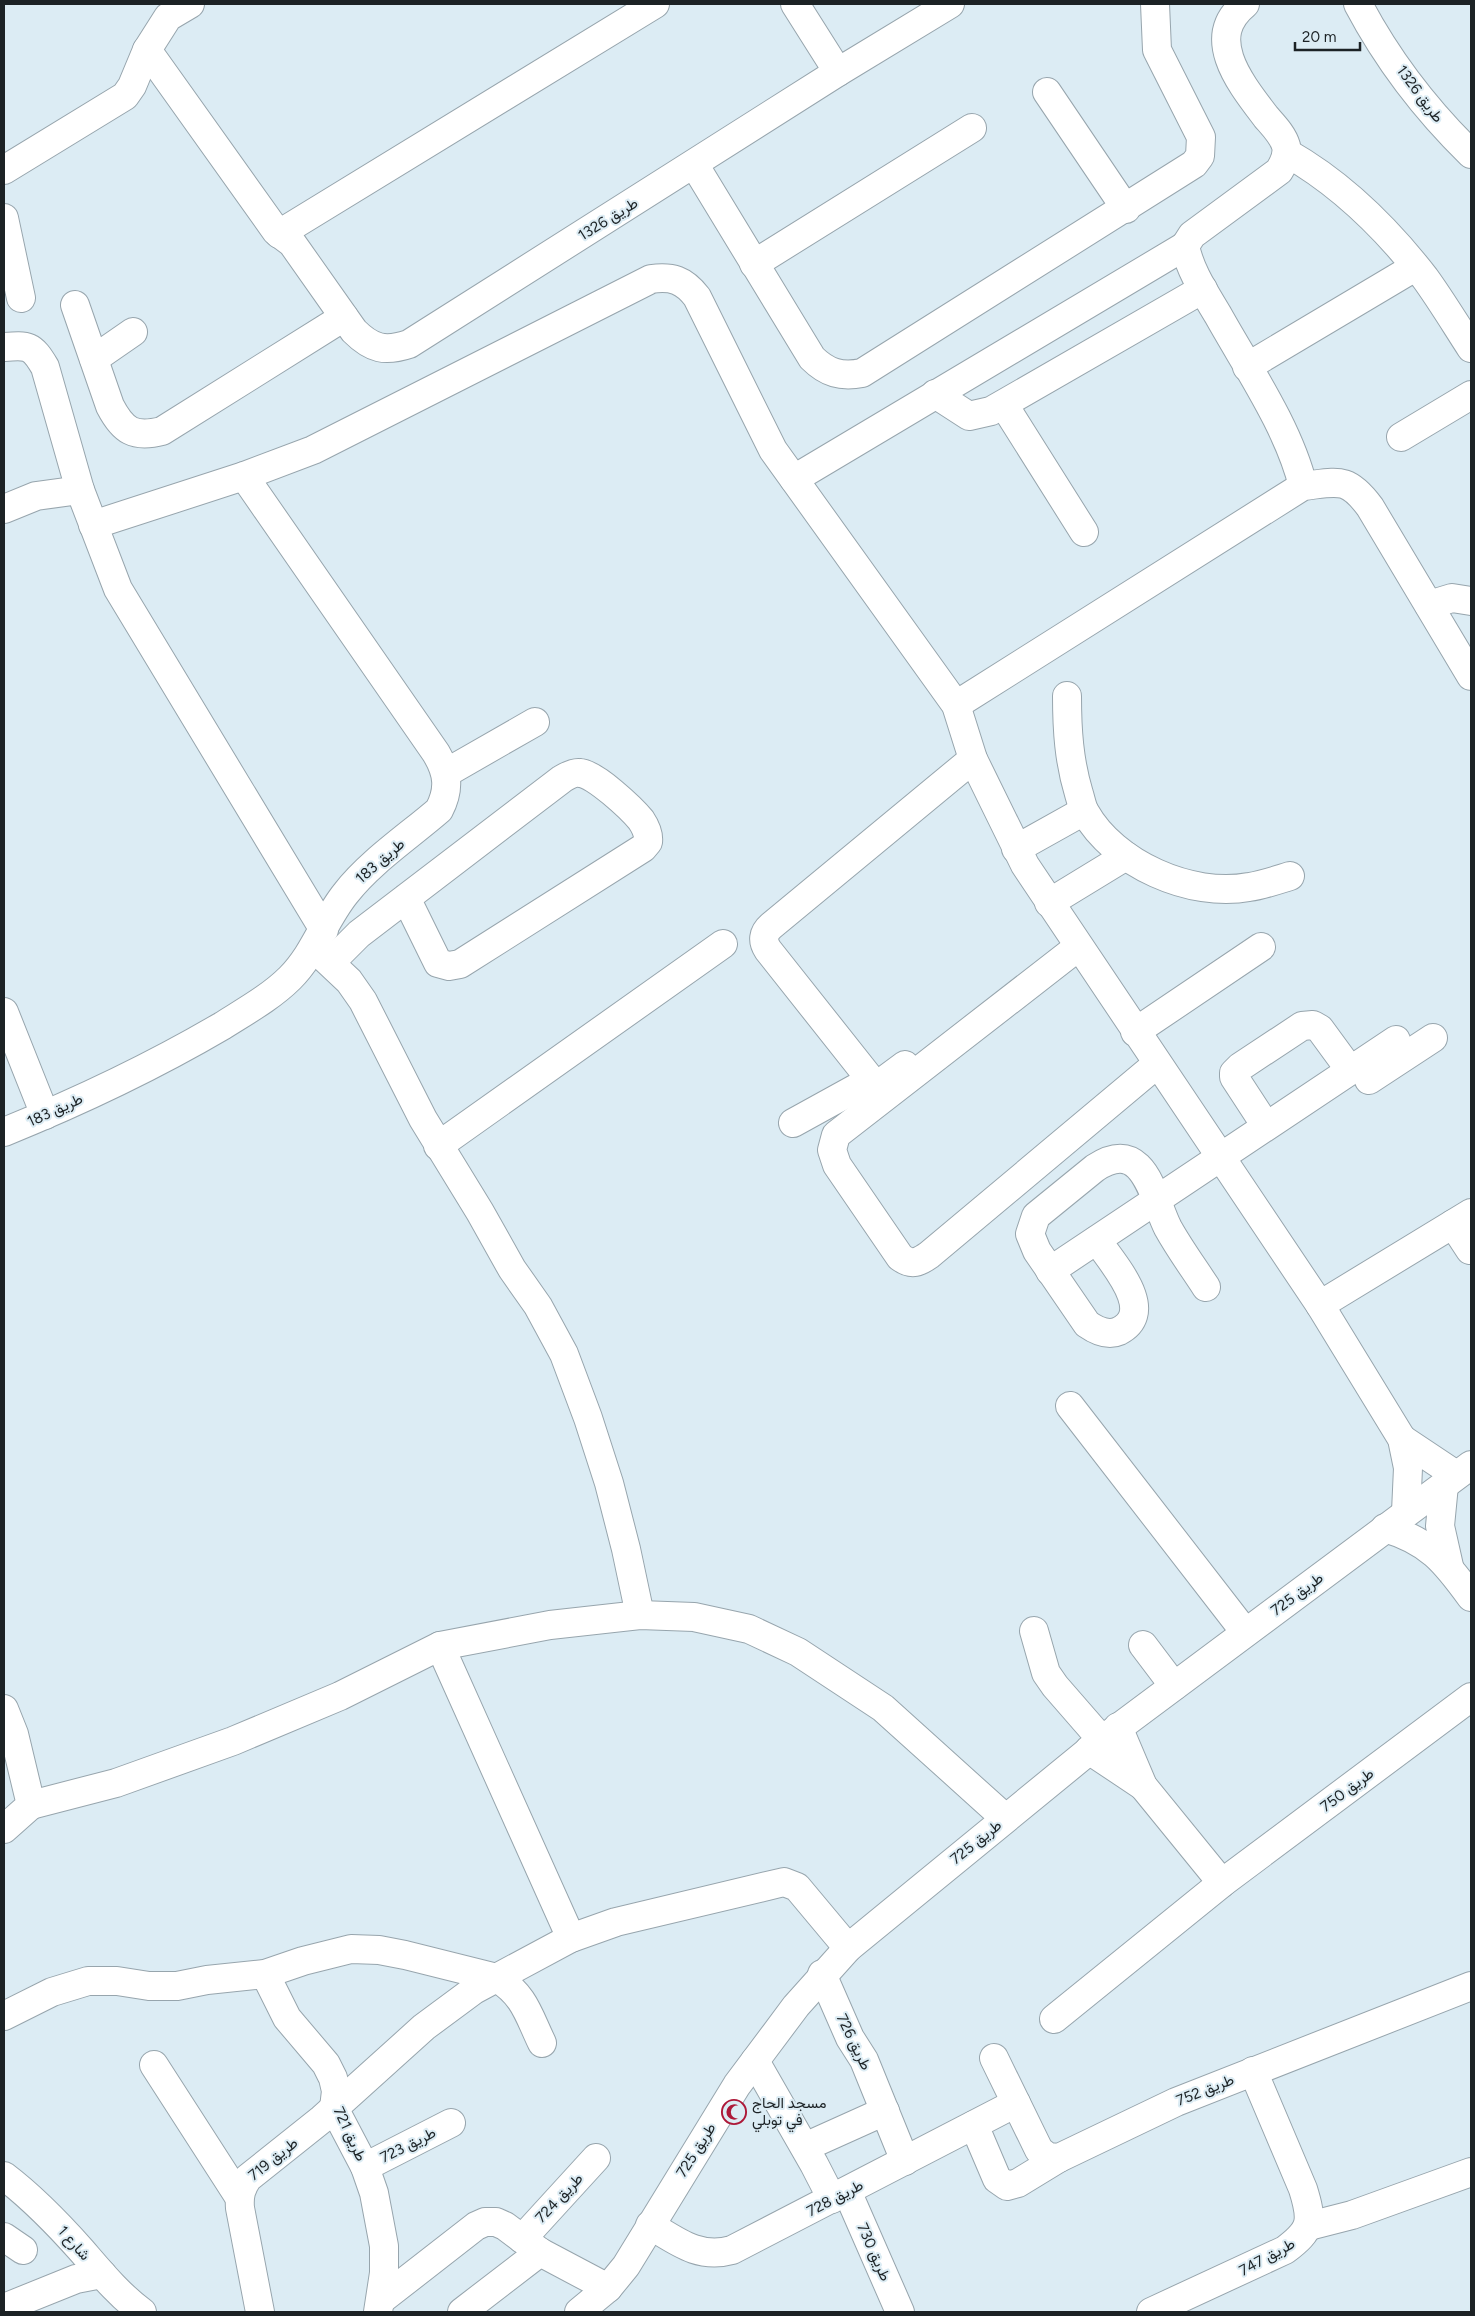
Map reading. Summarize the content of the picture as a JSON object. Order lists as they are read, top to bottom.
{
  "streets": {
    "street": [
      "طريق 1326",
      "طريق 183",
      "طريق 725",
      "طريق 750",
      "طريق 726",
      "طريق 752",
      "طريق 721",
      "طريق 723",
      "طريق 719",
      "طريق 724",
      "طريق 728",
      "شارع 1",
      "طريق 730",
      "طريق 747"
    ]
  },
  "crossings": [
    ["طريق 725", "طريق 726"],
    ["طريق 725", "طريق 719"],
    ["طريق 725", "طريق 728"],
    ["طريق 725", "طريق 730"],
    ["طريق 726", "طريق 728"],
    ["طريق 752", "طريق 728"],
    ["طريق 752", "طريق 747"],
    ["طريق 721", "طريق 723"],
    ["طريق 721", "طريق 719"],
    ["طريق 728", "طريق 730"]
  ],
  "places": {
    "mosque": ["مسجد الحاج في توبلي"]
  },
  "scale_bar": "20 m"
}
